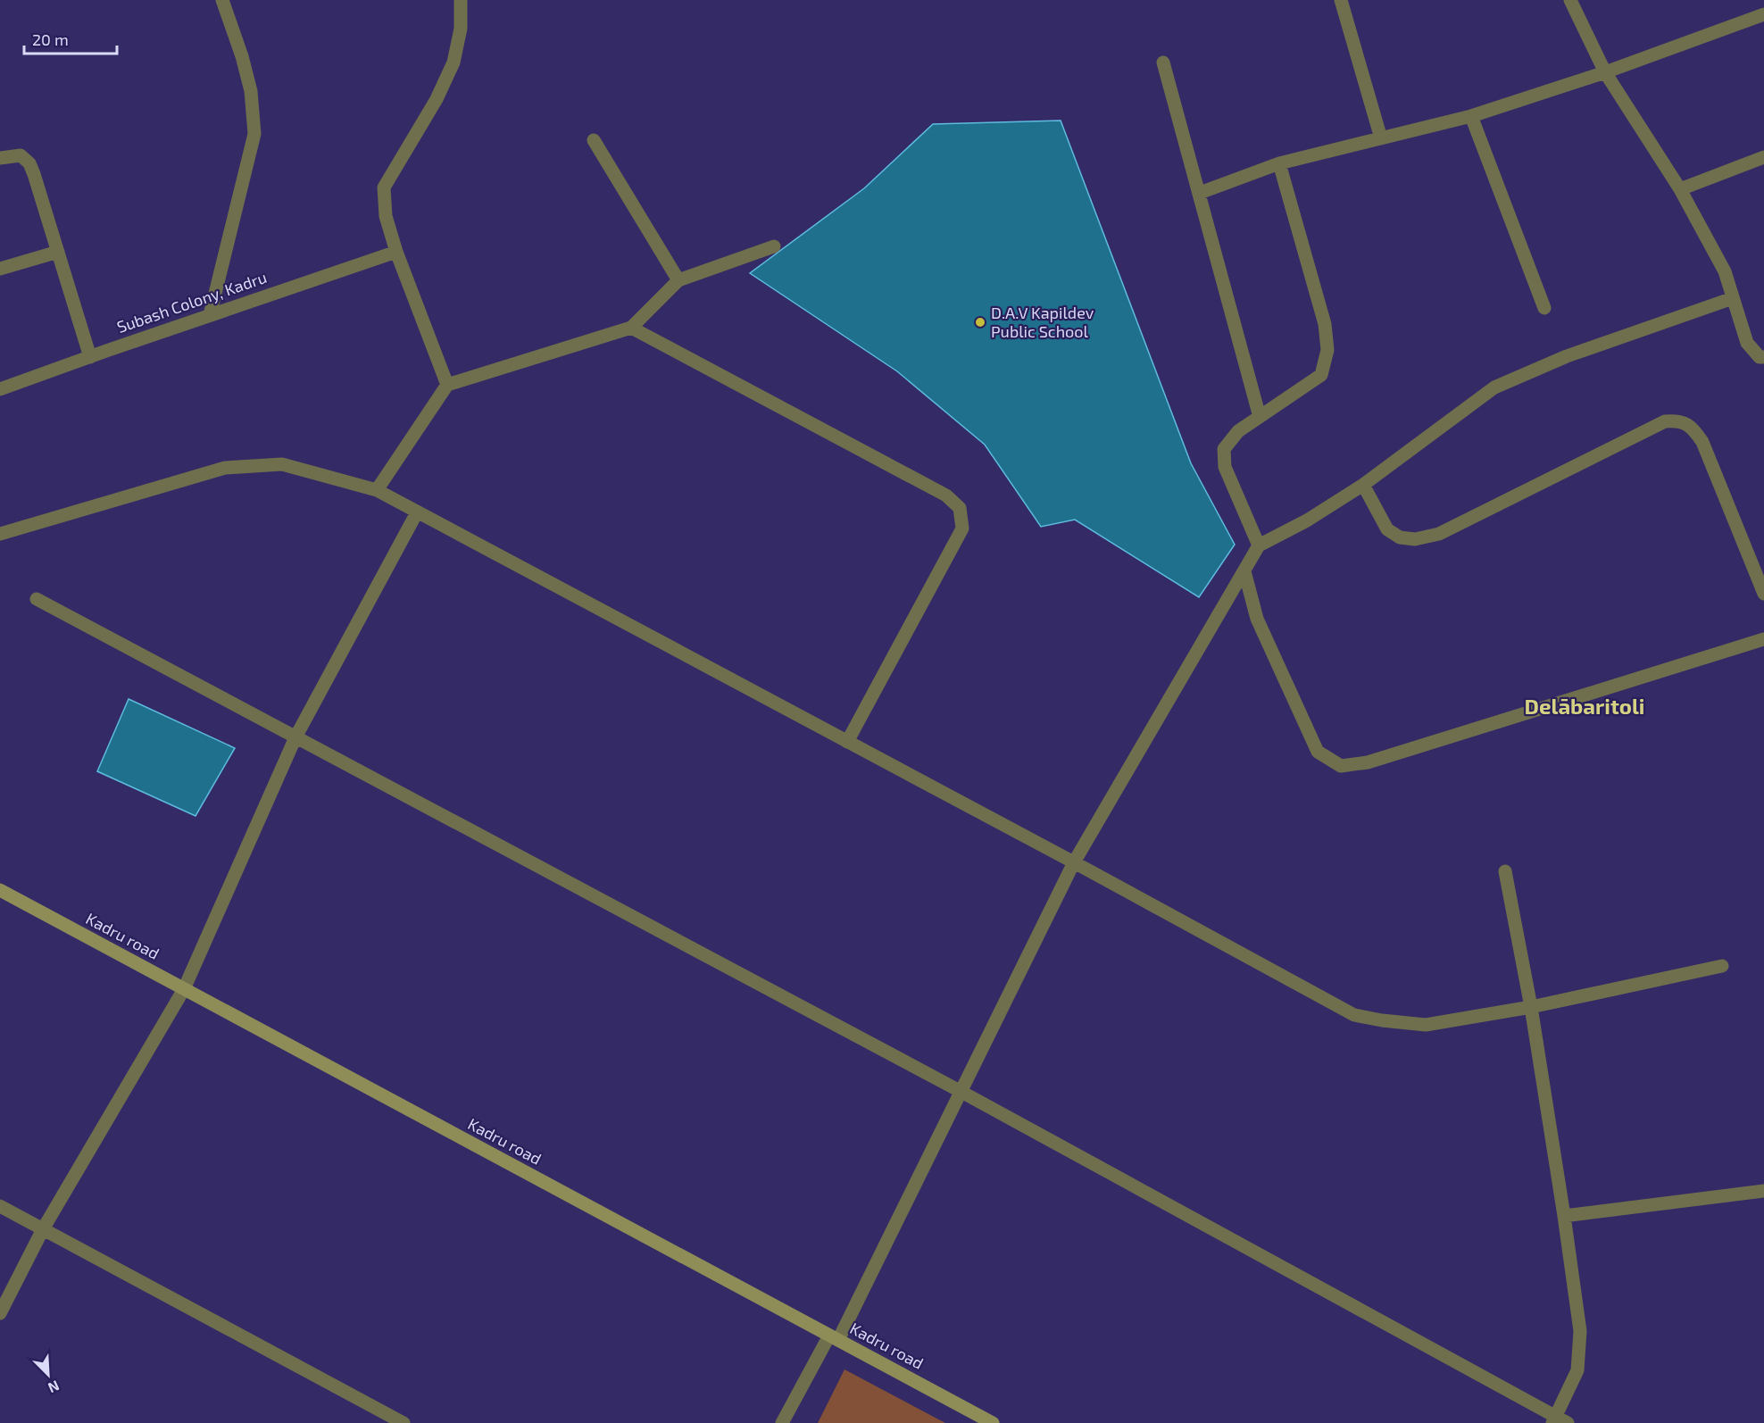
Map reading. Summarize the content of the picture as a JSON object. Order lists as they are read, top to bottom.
{
  "streets": {
    "main road": ["Kadru road"],
    "street": ["Subash Colony, Kadru"]
  },
  "districts": ["Delābaritoli"],
  "places": ["D.A.V Kapildev Public School"],
  "scale_bar": "20 m",
  "north": "bottom right"
}
